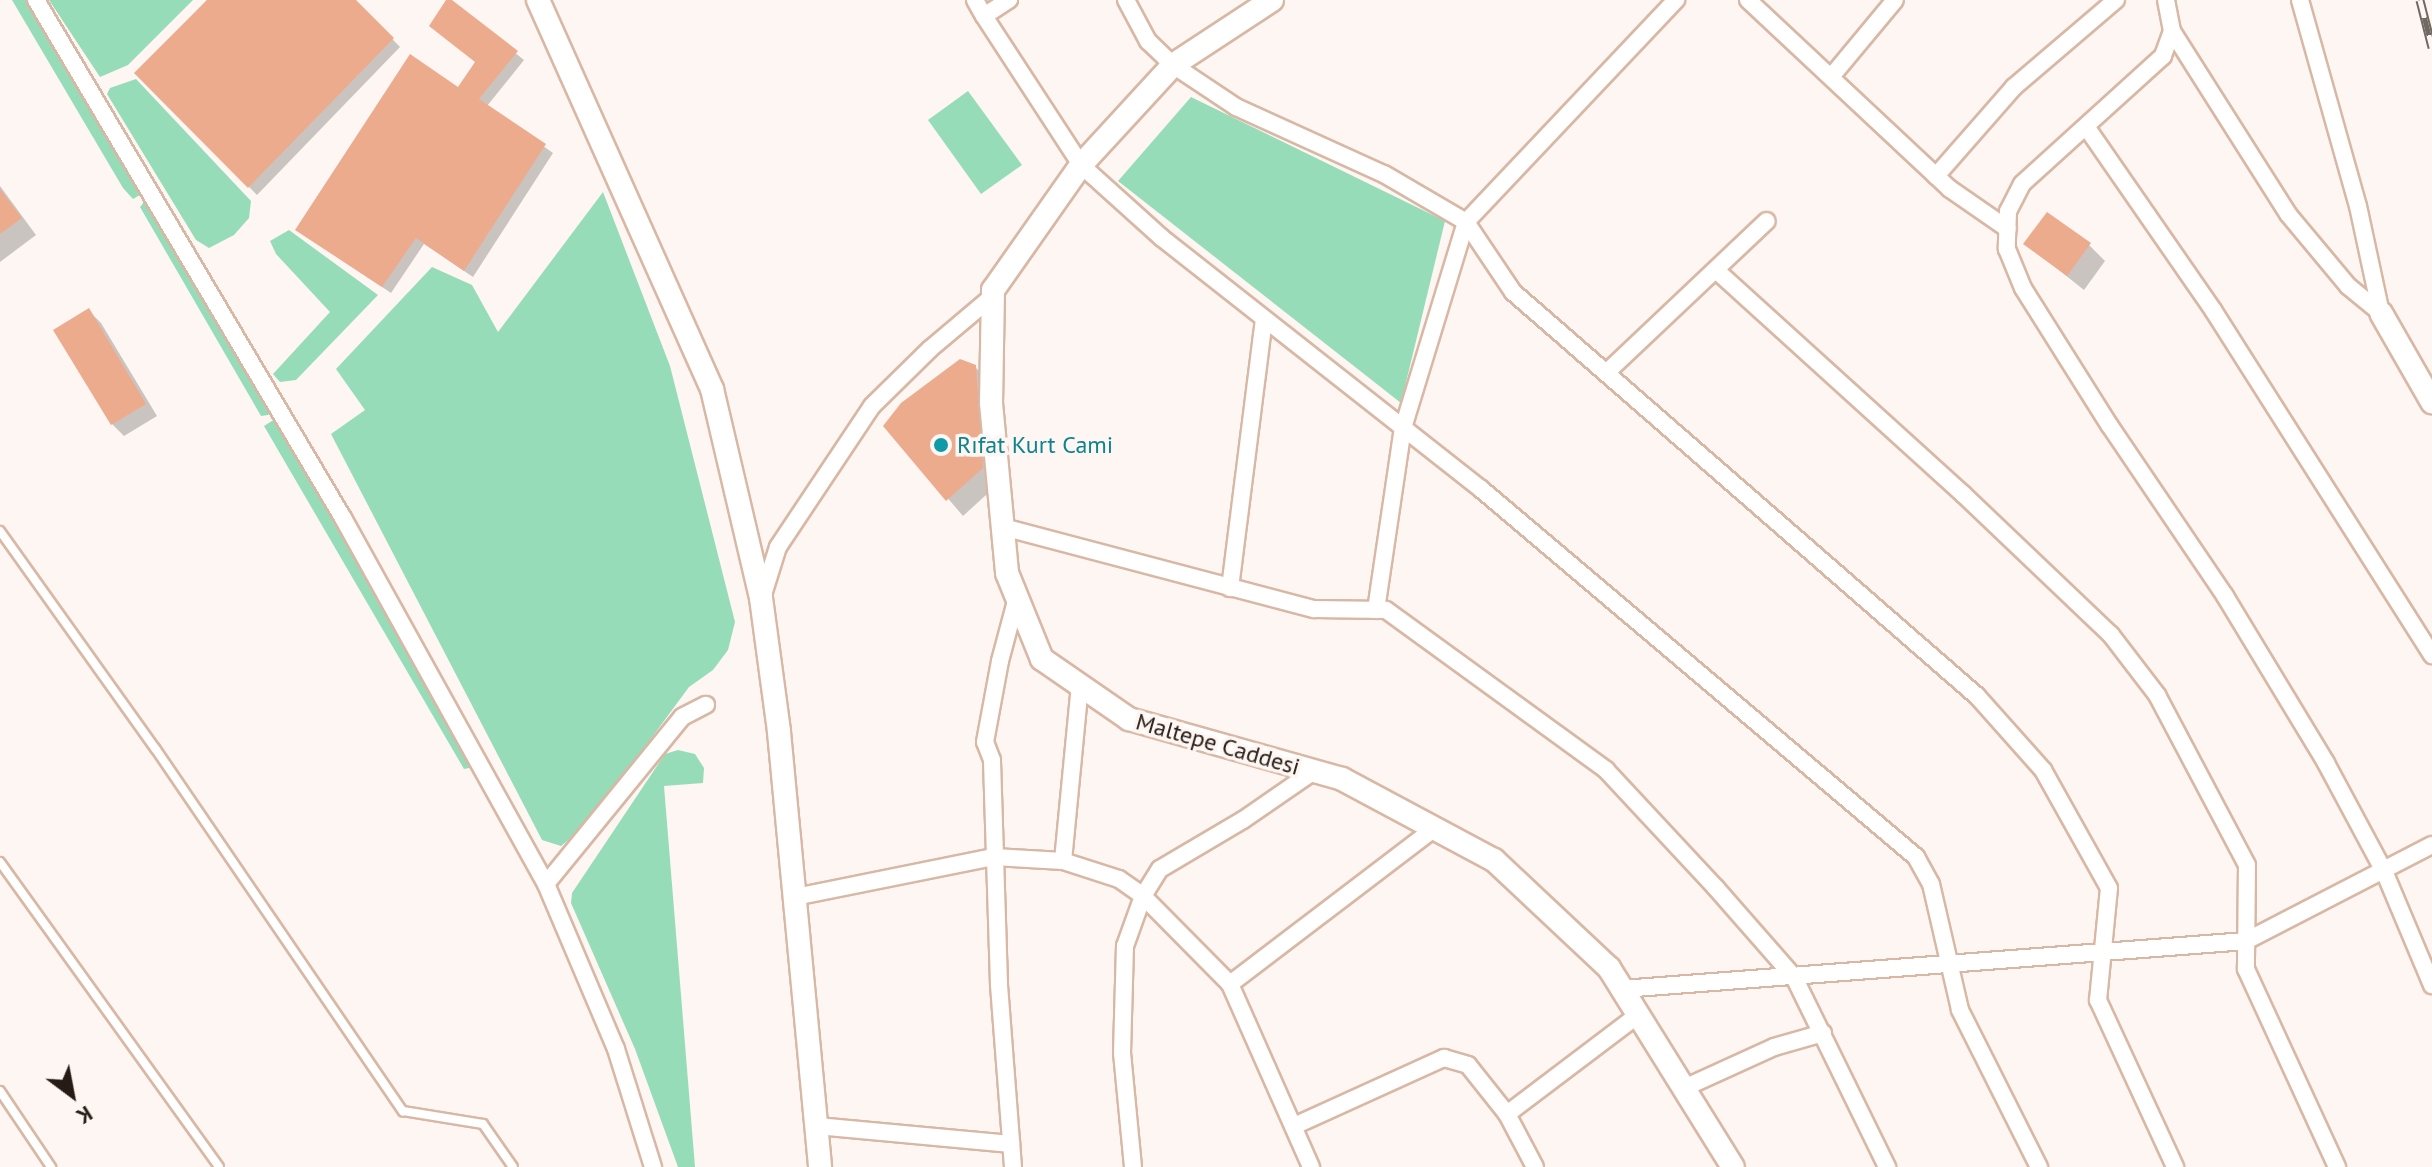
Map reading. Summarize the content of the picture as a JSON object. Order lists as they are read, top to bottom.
{
  "streets": {
    "street": ["Maltepe Caddesi"]
  },
  "places": ["Rıfat Kurt Cami"],
  "north": "bottom right"
}
